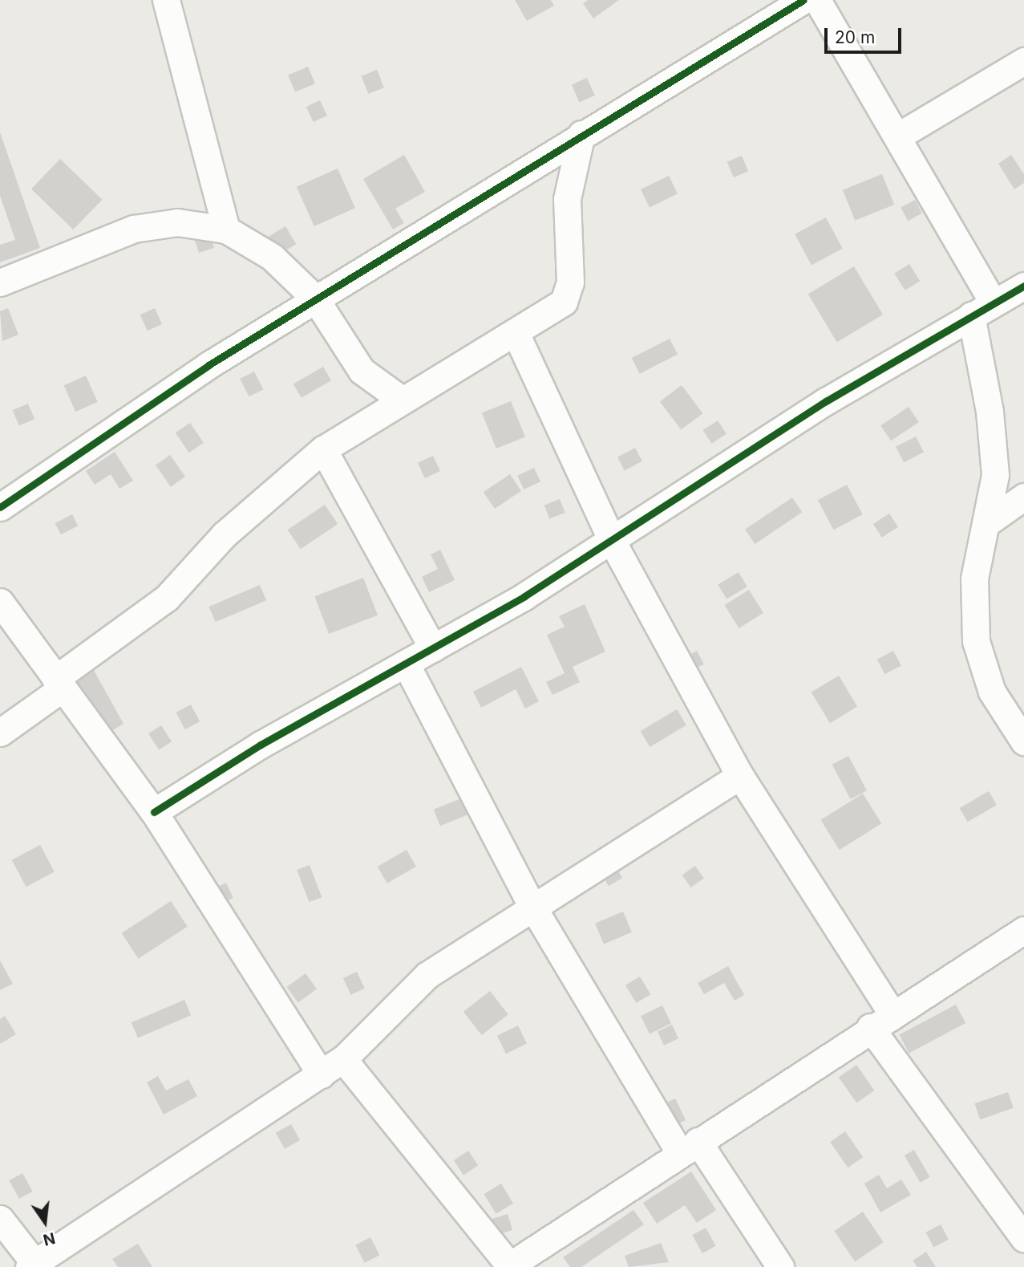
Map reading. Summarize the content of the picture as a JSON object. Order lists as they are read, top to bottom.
{
  "scale_bar": "20 m",
  "north": "bottom"
}
